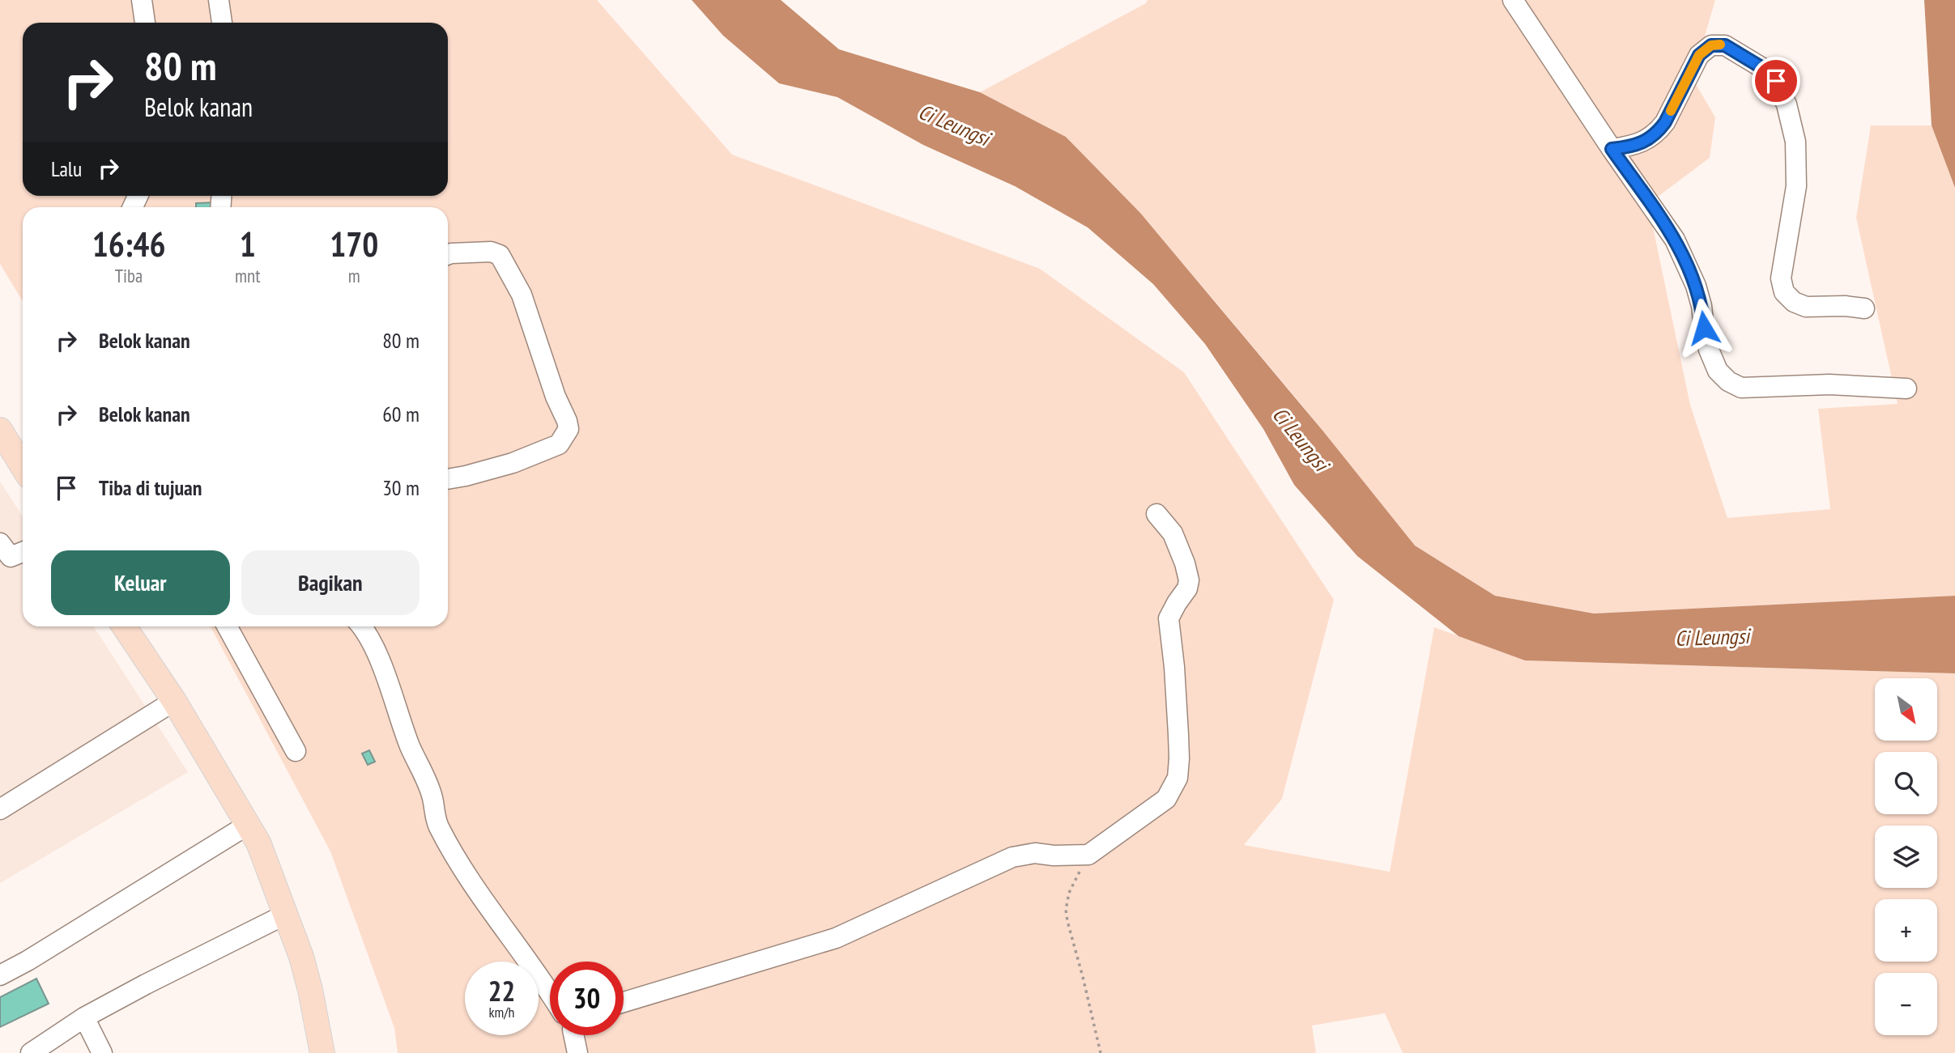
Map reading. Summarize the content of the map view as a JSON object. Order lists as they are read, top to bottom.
{
  "water": ["Ci Leungsi"],
  "north": "bottom right",
  "page": {
    "turn": ["80 m", "Belok kanan"],
    "then": "Lalu",
    "eta": [
      "16:46",
      "Tiba",
      "1",
      "mnt",
      "170",
      "m"
    ],
    "list": [
      {
        "name": "Belok kanan",
        "value": "80 m"
      },
      {
        "name": "Belok kanan",
        "value": "60 m"
      },
      {
        "name": "Tiba di tujuan",
        "value": "30 m"
      }
    ],
    "buttons": ["Keluar", "Bagikan"],
    "map_buttons": ["+", "−"],
    "speed": "22 km/h",
    "limit": "30"
  }
}
